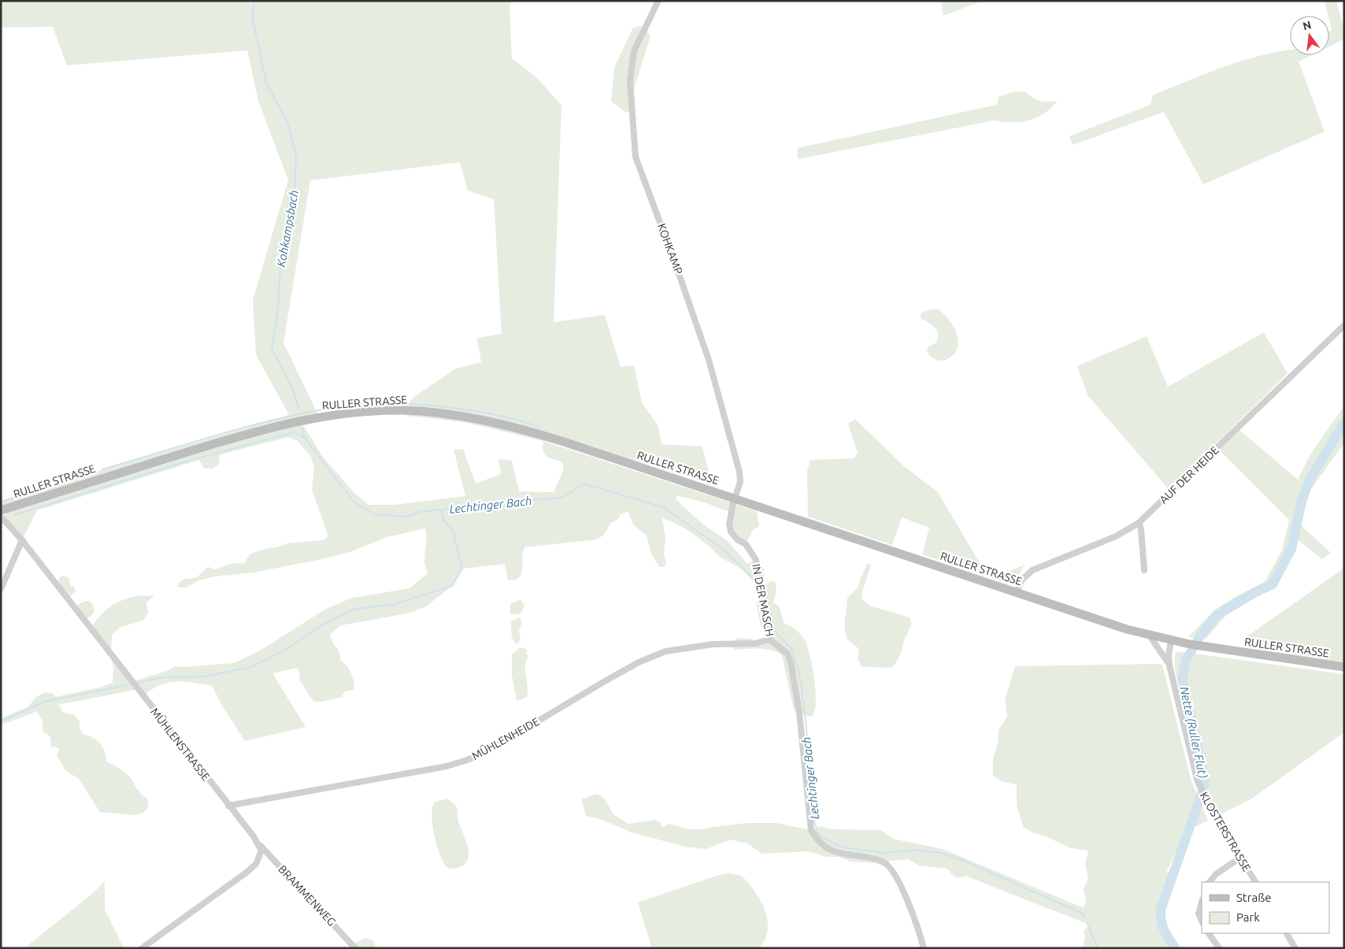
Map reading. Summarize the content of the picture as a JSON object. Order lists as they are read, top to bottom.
{
  "streets": {
    "main road": ["RULLER STRASSE"],
    "street": [
      "KOHKAMP",
      "AUF DER HEIDE",
      "IN DER MASCH",
      "MÜHLENHEIDE",
      "MÜHLENSTRASSE",
      "KLOSTERSTRASSE",
      "BRAMMENWEG"
    ]
  },
  "crossings": [
    ["KOHKAMP", "RULLER STRASSE"],
    ["KOHKAMP", "IN DER MASCH"],
    ["RULLER STRASSE", "AUF DER HEIDE"],
    ["RULLER STRASSE", "IN DER MASCH"],
    ["RULLER STRASSE", "KLOSTERSTRASSE"],
    ["IN DER MASCH", "MÜHLENHEIDE"],
    ["MÜHLENHEIDE", "MÜHLENSTRASSE"],
    ["MÜHLENSTRASSE", "BRAMMENWEG"]
  ],
  "water": ["Kohkampsbach", "Lechtinger Bach", "Nette (Ruller Flut)"],
  "legend": ["Straße", "Park"],
  "north": "top"
}
